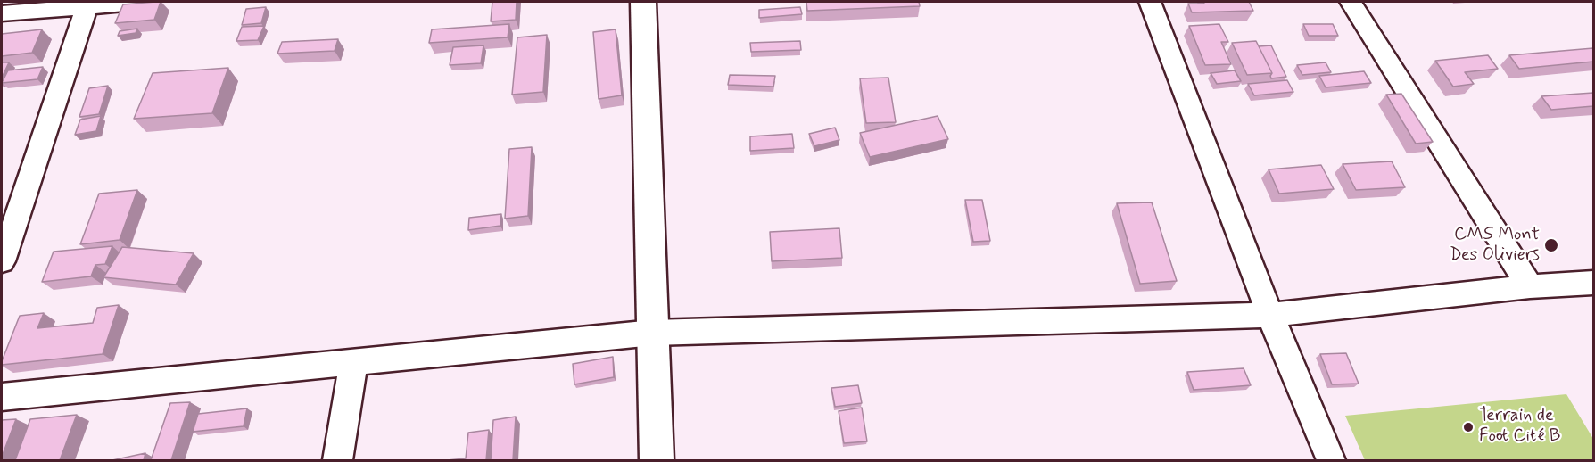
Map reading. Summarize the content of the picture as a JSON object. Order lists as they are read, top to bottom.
{
  "places": ["CMS Mont Des Oliviers", "Terrain de Foot Cité B"]
}
